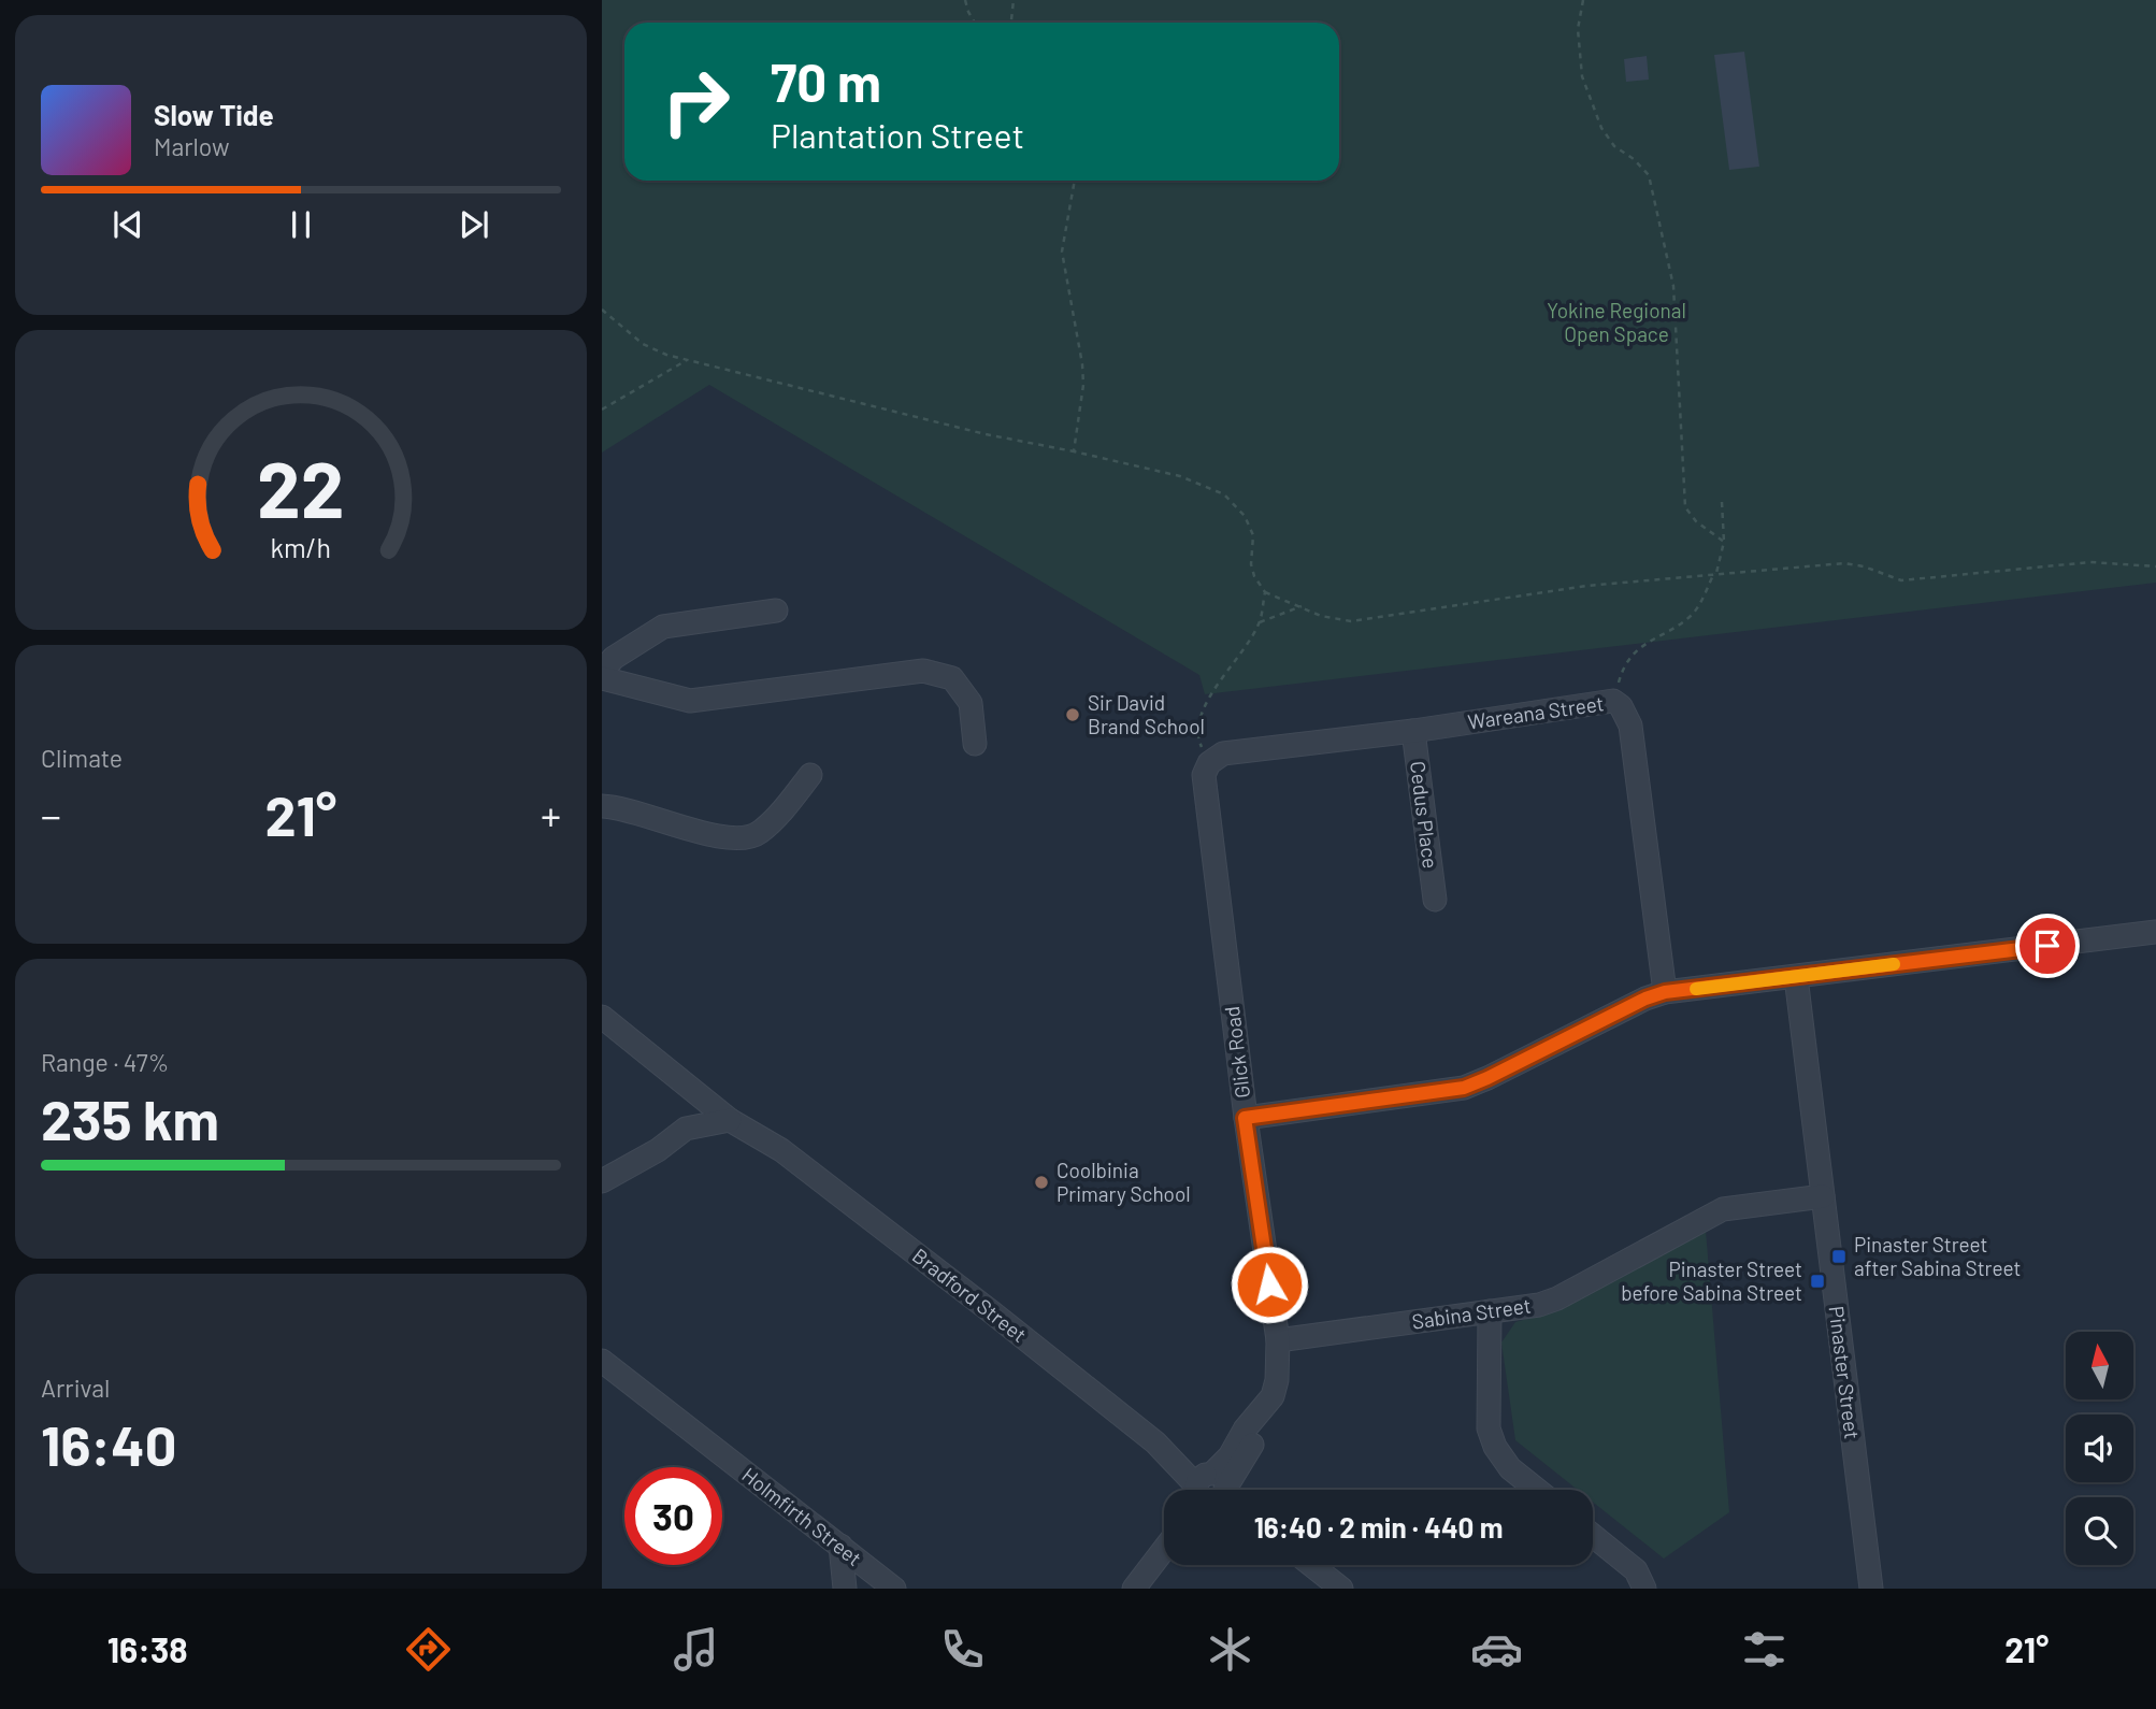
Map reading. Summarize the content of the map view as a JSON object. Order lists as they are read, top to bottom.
{
  "streets": {
    "street": [
      "Wareana Street",
      "Cedus Place",
      "Glick Road",
      "Bradford Street",
      "Sabina Street",
      "Pinaster Street",
      "Holmfirth Street"
    ]
  },
  "crossings": [
    ["Wareana Street", "Cedus Place"],
    ["Wareana Street", "Glick Road"],
    ["Glick Road", "Sabina Street"],
    ["Sabina Street", "Pinaster Street"]
  ],
  "parks": ["Yokine Regional Open Space"],
  "places": {
    "other": ["Sir David Brand School", "Coolbinia Primary School"],
    "transit": ["Pinaster Street after Sabina Street", "Pinaster Street before Sabina Street"]
  },
  "north": "top",
  "page": {
    "turn": ["70 m", "Plantation Street"],
    "song": ["Slow Tide", "Marlow"],
    "tile": [
      "Climate",
      ["Range · 47%", "235 km"],
      ["Arrival", "16:40"]
    ],
    "heat": ["−", "21°", "+"],
    "limit": "30",
    "trip": "16:40 · 2 min · 440 m",
    "tabs": ["16:38", "21°"],
    "gauge": ["22", "km/h"]
  }
}
